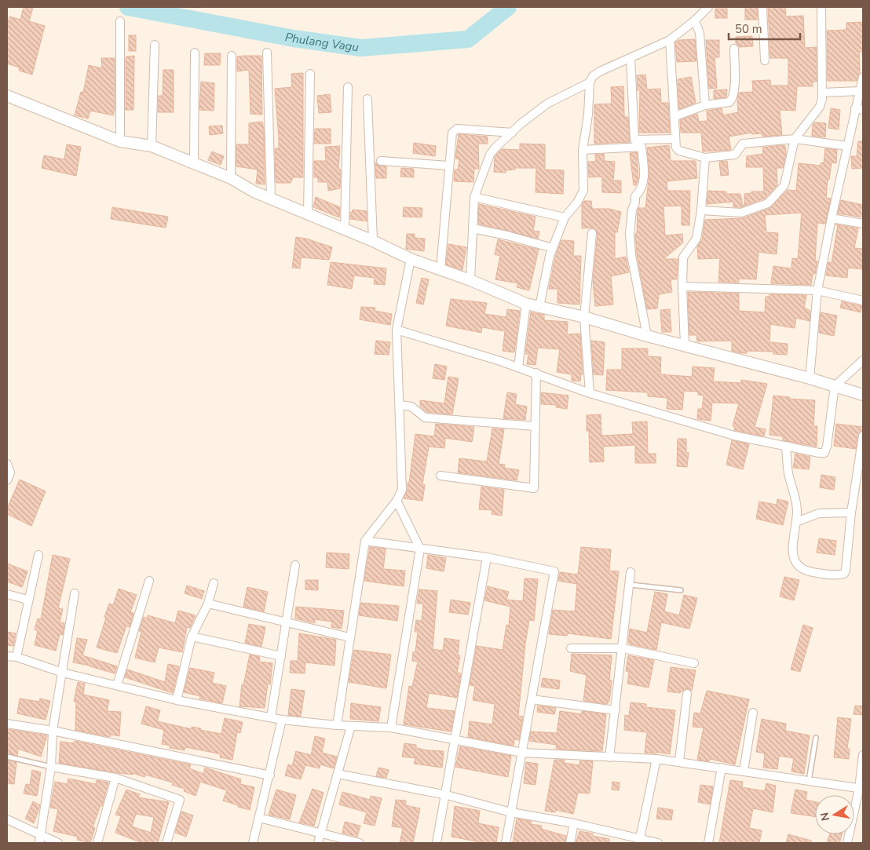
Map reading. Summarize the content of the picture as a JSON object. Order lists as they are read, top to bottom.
{
  "water": ["Phulang Vagu"],
  "scale_bar": "50 m",
  "north": "left"
}
